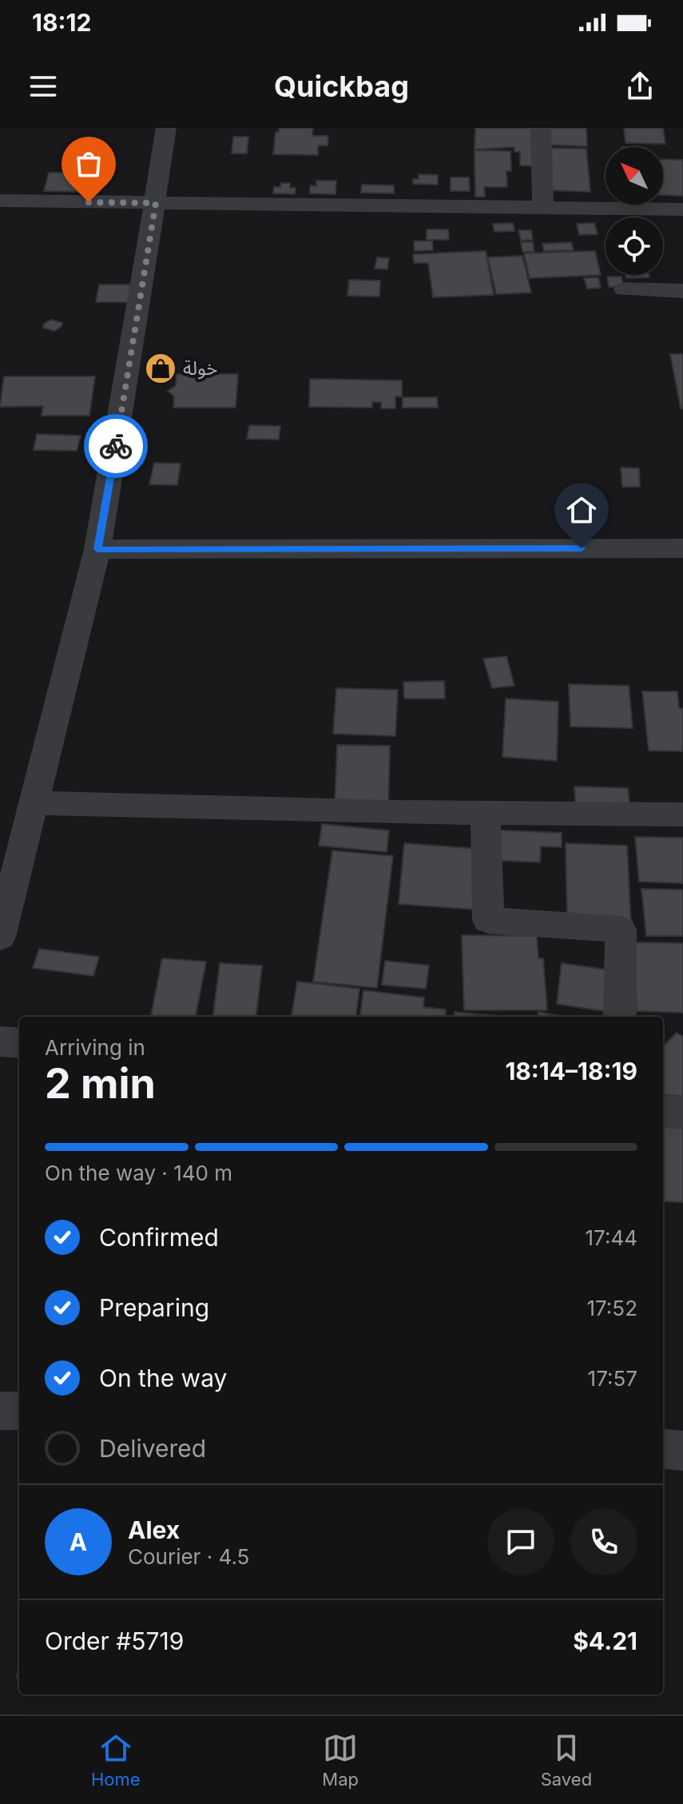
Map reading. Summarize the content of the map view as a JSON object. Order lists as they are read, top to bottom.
{
  "places": {
    "shop": ["خولة"]
  },
  "north": "top left",
  "page": {
    "status": "18:12",
    "header": "Quickbag",
    "heading": ["2 min", "Arriving in", "18:14–18:19"],
    "panel": [
      "Alex",
      "Courier · 4.5",
      "Order #5719",
      "$4.21"
    ],
    "bar": "On the way · 140 m",
    "list": [
      ["Confirmed", "17:44"],
      ["Preparing", "17:52"],
      ["On the way", "17:57"],
      "Delivered"
    ],
    "round": "A",
    "tabs": ["Home", "Map", "Saved"]
  }
}
